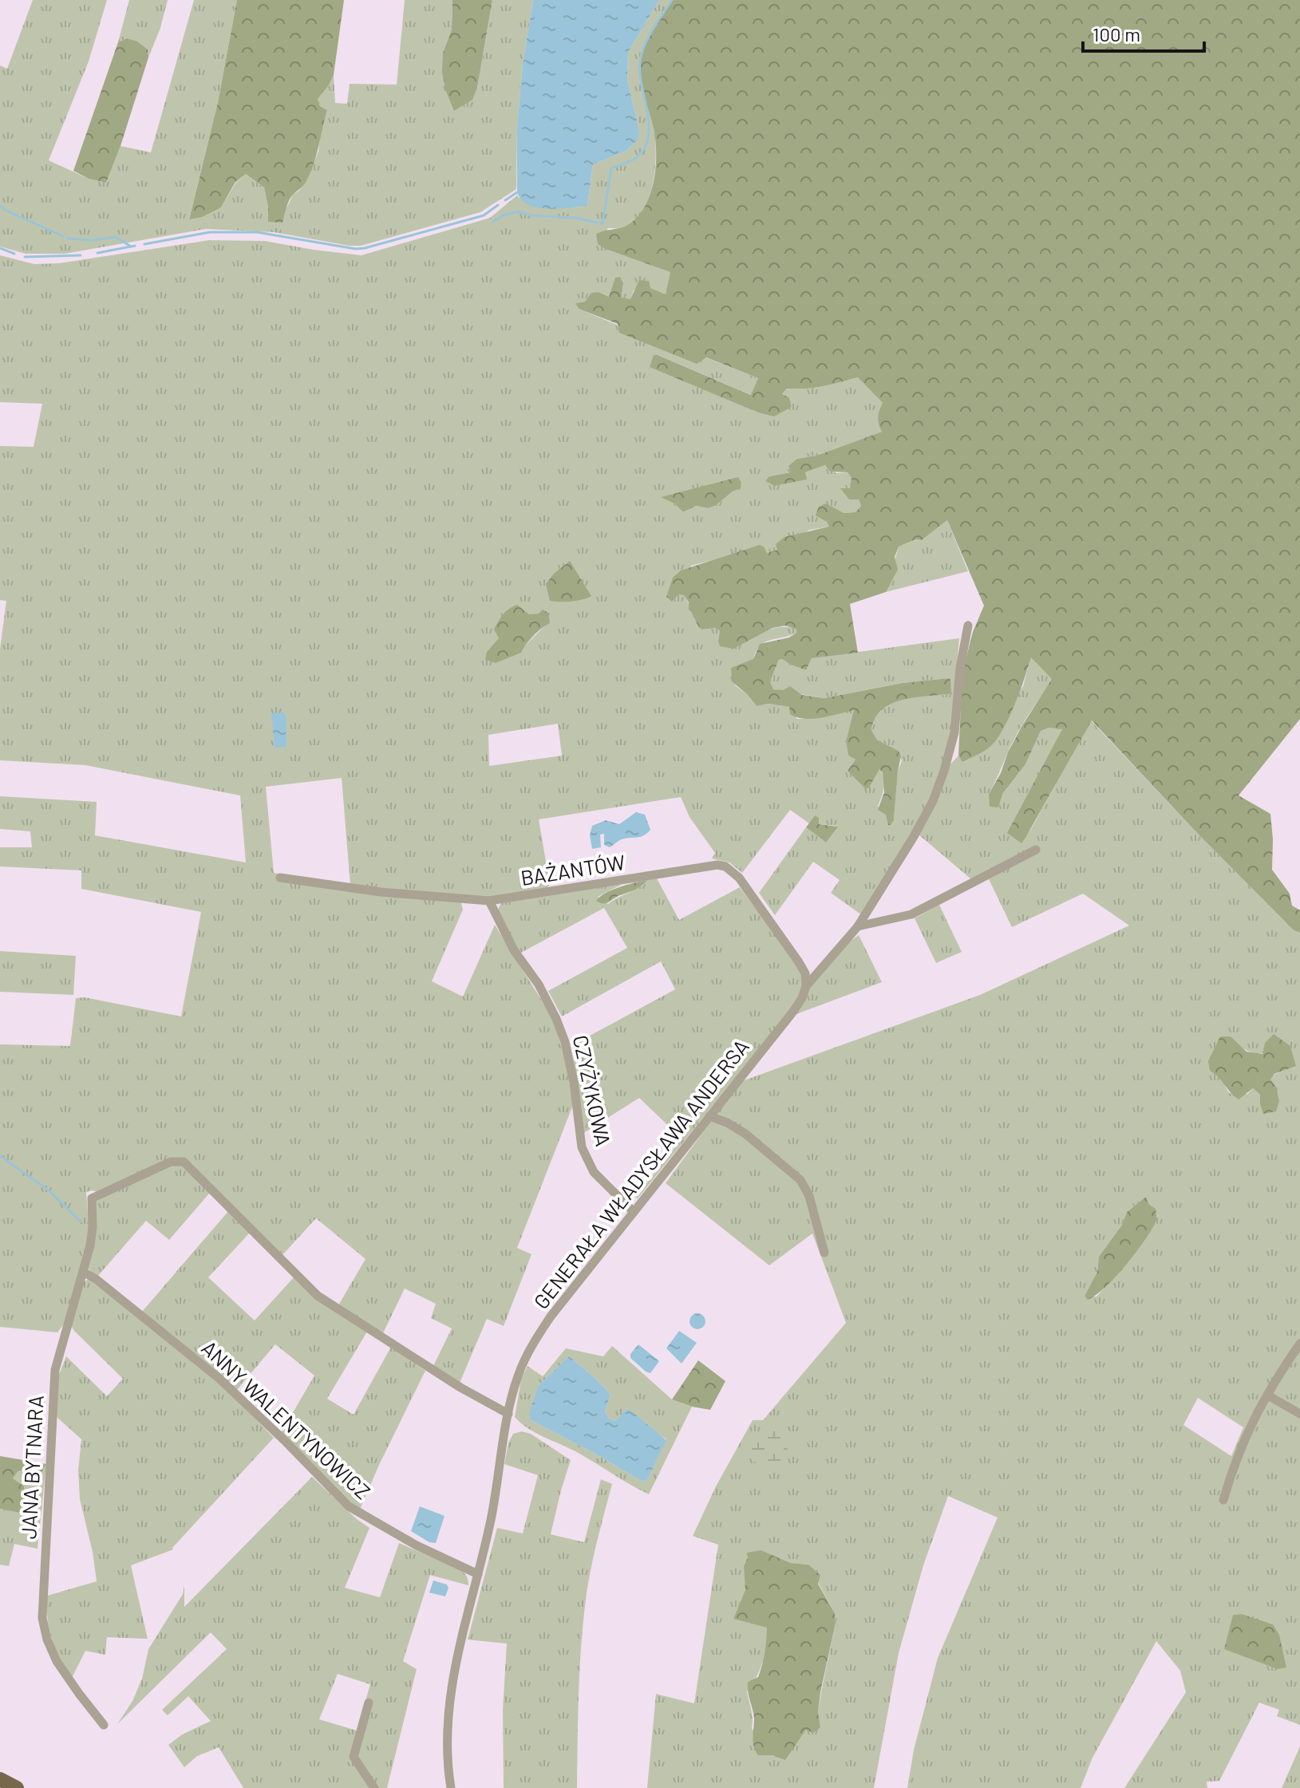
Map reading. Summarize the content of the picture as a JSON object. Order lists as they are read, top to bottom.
{
  "streets": {
    "street": [
      "BAŻANTÓW",
      "CZYŻYKOWA",
      "GENERAŁA WŁADYSŁAWA ANDERSA",
      "ANNY WALENTYNOWICZ",
      "JANA BYTNARA"
    ]
  },
  "crossings": [
    ["BAŻANTÓW", "CZYŻYKOWA"],
    ["BAŻANTÓW", "GENERAŁA WŁADYSŁAWA ANDERSA"],
    ["CZYŻYKOWA", "GENERAŁA WŁADYSŁAWA ANDERSA"],
    ["GENERAŁA WŁADYSŁAWA ANDERSA", "ANNY WALENTYNOWICZ"],
    ["GENERAŁA WŁADYSŁAWA ANDERSA", "JANA BYTNARA"],
    ["ANNY WALENTYNOWICZ", "JANA BYTNARA"]
  ],
  "scale_bar": "100 m"
}
